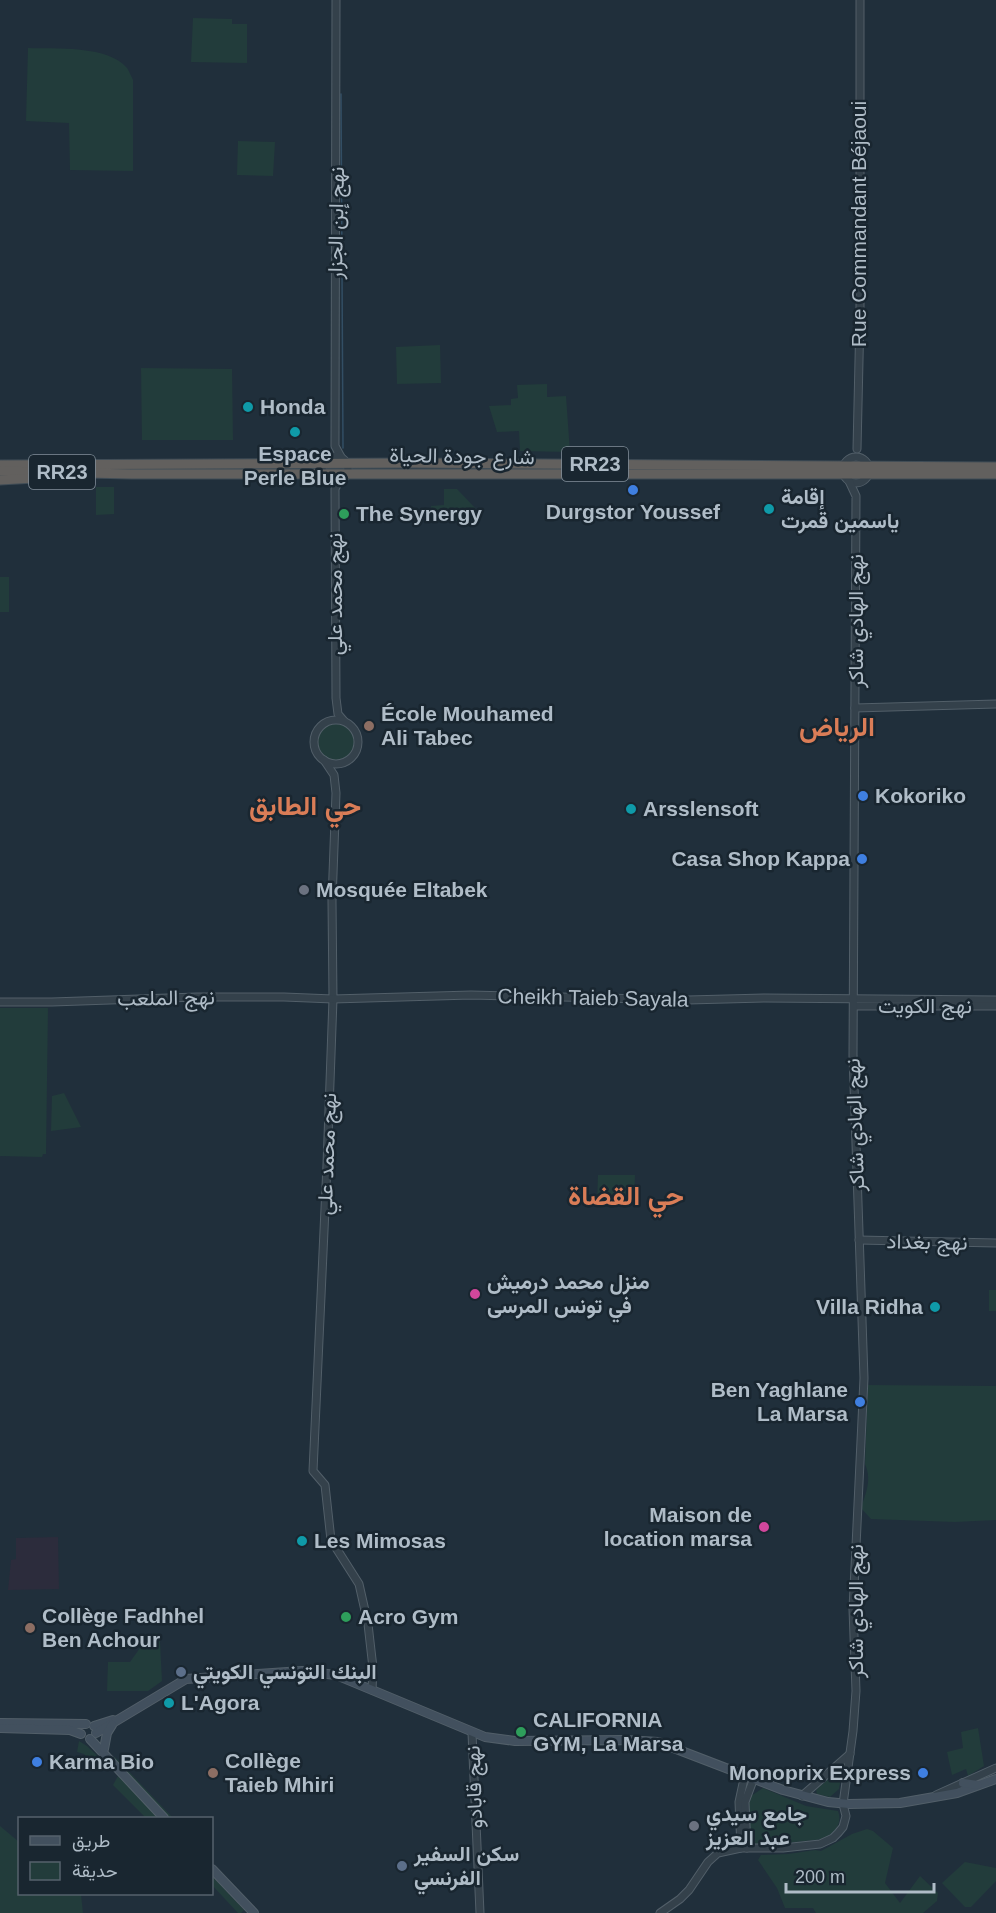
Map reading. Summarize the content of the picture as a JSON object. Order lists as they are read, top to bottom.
{
  "streets": {
    "highway": ["شارع جودة الحياة", "RR23"],
    "street": [
      "نهج إبن الجزار",
      "Rue Commandant Béjaoui",
      "نهج محمد علي",
      "نهج الهادي شاكر",
      "نهج الملعب",
      "Cheikh Taieb Sayala",
      "نهج الكويت",
      "نهج بغداد",
      "نهج قابادو"
    ]
  },
  "crossings": [
    ["شارع جودة الحياة", "نهج محمد علي"],
    ["نهج محمد علي", "نهج الملعب"],
    ["نهج محمد علي", "Cheikh Taieb Sayala"],
    ["نهج الهادي شاكر", "Cheikh Taieb Sayala"],
    ["نهج الهادي شاكر", "نهج الكويت"],
    ["نهج الهادي شاكر", "نهج بغداد"],
    ["نهج الملعب", "Cheikh Taieb Sayala"],
    ["Cheikh Taieb Sayala", "نهج الكويت"]
  ],
  "districts": ["الرياض", "حي الطابق", "حي القضاة"],
  "places": [
    "Honda",
    "Espace Perle Blue",
    "Durgstor Youssef",
    "إقامة ياسمين قمرت",
    "The Synergy",
    "École Mouhamed Ali Tabec",
    "Kokoriko",
    "Arsslensoft",
    "Casa Shop Kappa",
    "Mosquée Eltabek",
    "منزل محمد درميش في تونس المرسى",
    "Villa Ridha",
    "Ben Yaghlane La Marsa",
    "Maison de location marsa",
    "Les Mimosas",
    "Acro Gym",
    "Collège Fadhhel Ben Achour",
    "البنك التونسي الكويتي",
    "L'Agora",
    "CALIFORNIA GYM, La Marsa",
    "Karma Bio",
    "Collège Taieb Mhiri",
    "Monoprix Express",
    "جامع سيدي عبد العزيز",
    "سكن السفير الفرنسي"
  ],
  "legend": ["طريق", "حديقة"],
  "scale_bar": "200 m"
}
